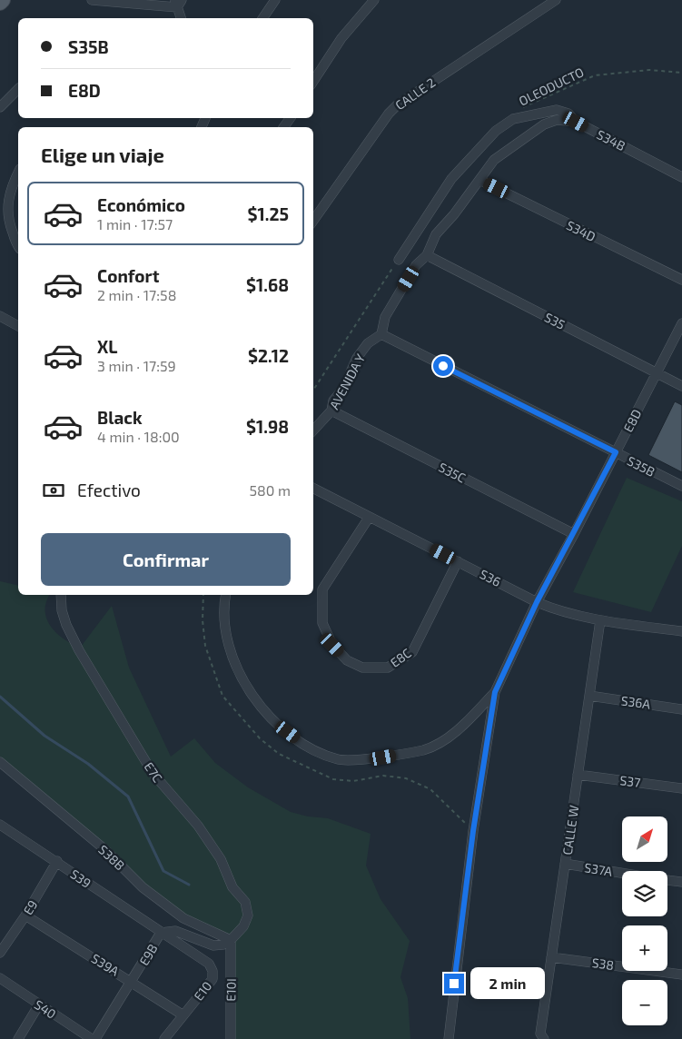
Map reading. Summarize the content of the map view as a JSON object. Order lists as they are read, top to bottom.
{
  "streets": {
    "street": [
      "CALLE 2",
      "S34B",
      "S34D",
      "S35",
      "AVENIDA Y",
      "E8D",
      "S35B",
      "S35C",
      "S36",
      "E8C",
      "S36A",
      "E7C",
      "S37",
      "CALLE W",
      "S38B",
      "S37A",
      "S39",
      "E9",
      "E9B",
      "S38",
      "S39A",
      "E10I",
      "E10",
      "S40"
    ],
    "path": ["OLEODUCTO"]
  },
  "crossings": [
    ["OLEODUCTO", "S34B"],
    ["S35", "E8D"],
    ["AVENIDA Y", "S35B"],
    ["AVENIDA Y", "S35C"],
    ["E8D", "S35B"],
    ["E8D", "S35C"],
    ["E8D", "S36"],
    ["S36", "E8C"],
    ["S36", "CALLE W"],
    ["S36A", "CALLE W"],
    ["E7C", "S38B"],
    ["E7C", "E9B"],
    ["E7C", "E10I"],
    ["S37", "CALLE W"],
    ["CALLE W", "S37A"],
    ["CALLE W", "S38"],
    ["S38B", "E9B"],
    ["S38B", "E10I"],
    ["S39", "E9"],
    ["S39", "E9B"],
    ["S39", "E10"],
    ["E9", "S39A"],
    ["E9B", "S39A"],
    ["E9B", "E10I"],
    ["E9B", "E10"],
    ["E9B", "S40"],
    ["S39A", "E10"]
  ],
  "north": "top right",
  "page": {
    "banner": ["S35B", "E8D"],
    "heading": "Elige un viaje",
    "list": [
      {
        "name": "Económico",
        "note": "1 min · 17:57",
        "value": "$1.25"
      },
      {
        "name": "Confort",
        "note": "2 min · 17:58",
        "value": "$1.68"
      },
      {
        "name": "XL",
        "note": "3 min · 17:59",
        "value": "$2.12"
      },
      {
        "name": "Black",
        "note": "4 min · 18:00",
        "value": "$1.98"
      }
    ],
    "pay": ["Efectivo", "580 m"],
    "buttons": "Confirmar",
    "map_buttons": ["+", "−"],
    "bubble": "2 min"
  }
}
